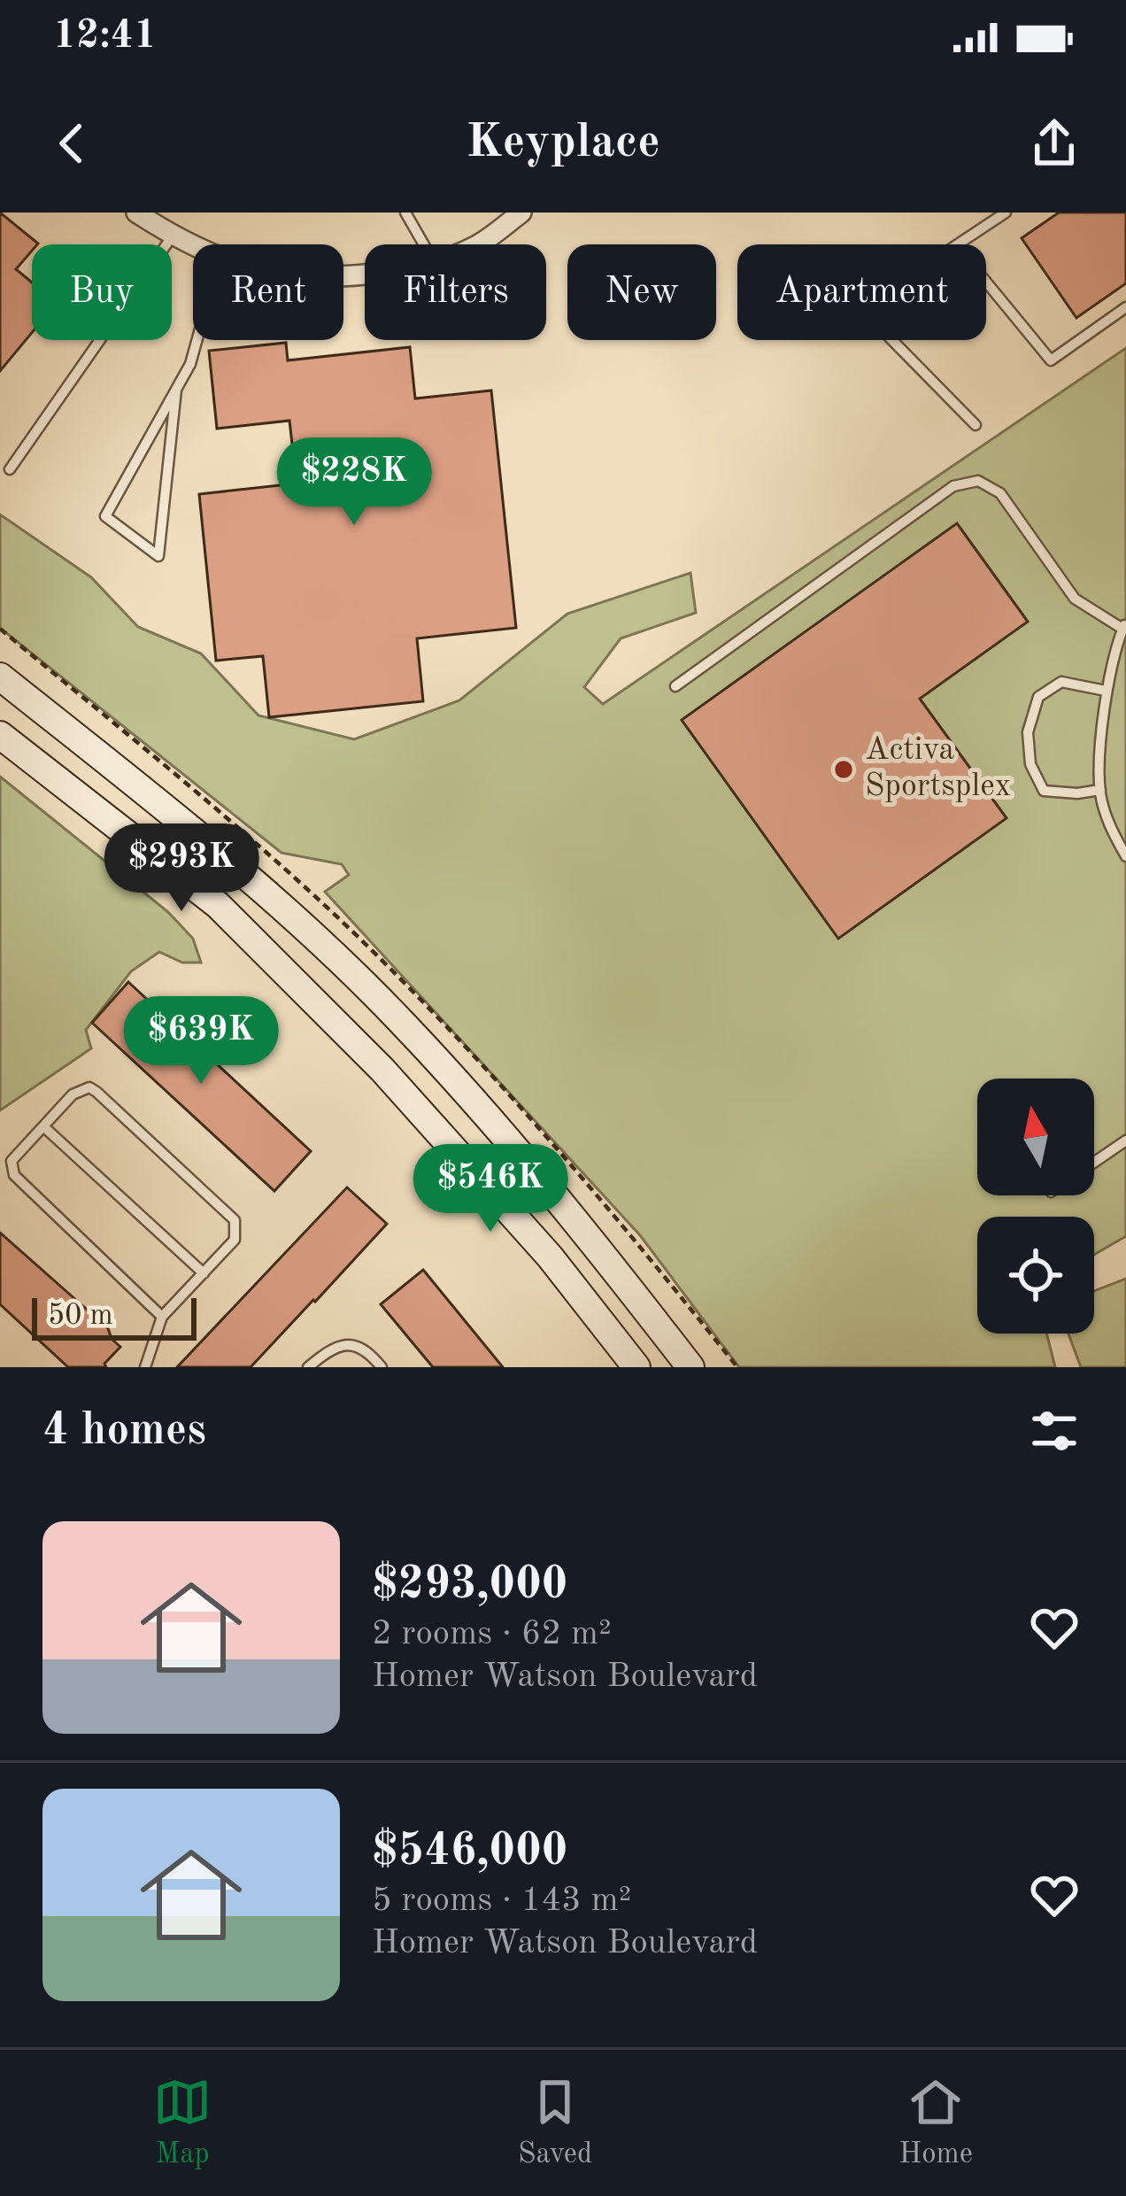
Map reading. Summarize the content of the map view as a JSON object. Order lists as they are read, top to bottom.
{
  "places": ["Activa Sportsplex"],
  "scale_bar": "50 m",
  "north": "top",
  "page": {
    "status": "12:41",
    "header": "Keyplace",
    "chip": [
      "Buy",
      "Rent",
      "Filters",
      "New",
      "Apartment"
    ],
    "price": [
      "$228K",
      "$293K",
      "$639K",
      "$546K"
    ],
    "scale": "50 m",
    "heading": "4 homes",
    "list": [
      {
        "name": "$293,000",
        "note": "2 rooms · 62 m² · Homer Watson Boulevard"
      },
      {
        "name": "$546,000",
        "note": "5 rooms · 143 m² · Homer Watson Boulevard"
      }
    ],
    "tabs": ["Map", "Saved", "Home"]
  }
}
